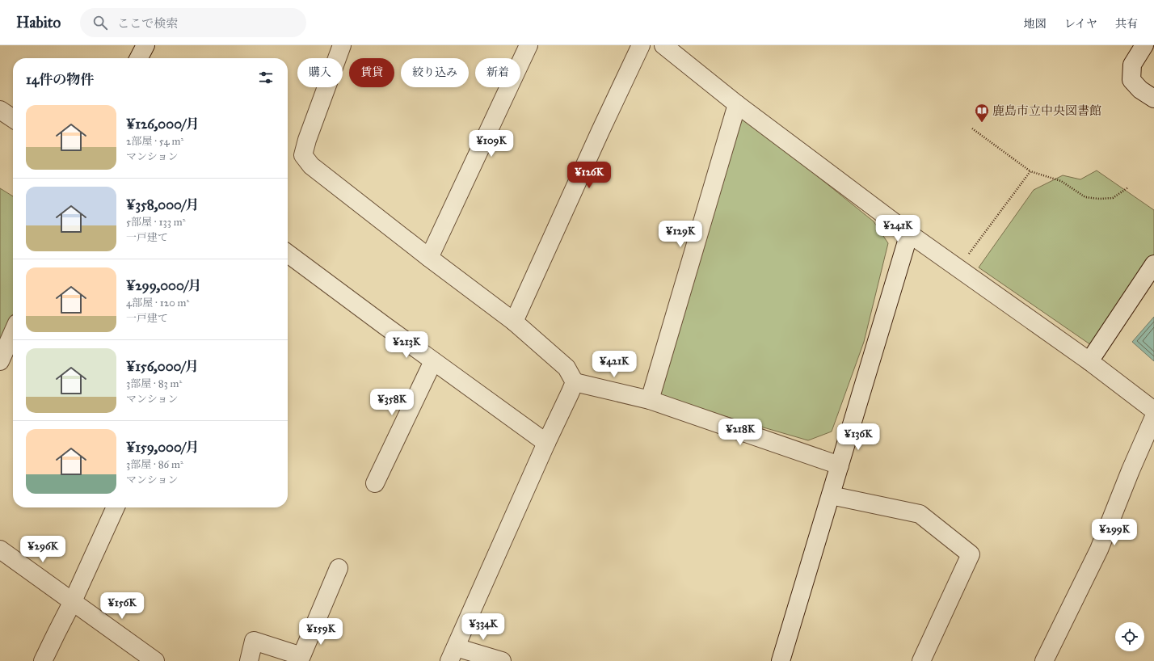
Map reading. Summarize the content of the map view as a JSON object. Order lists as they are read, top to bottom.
{
  "places": {
    "library": ["鹿島市立中央図書館"]
  },
  "page": {
    "header": "Habito",
    "search": "ここで検索",
    "nav": ["地図", "レイヤ", "共有"],
    "chip": [
      "購入",
      "賃貸",
      "絞り込み",
      "新着"
    ],
    "heading": "14件の物件",
    "list": [
      {
        "name": "¥126,000/月",
        "note": "2部屋 · 54 m² · マンション"
      },
      {
        "name": "¥358,000/月",
        "note": "5部屋 · 133 m² · 一戸建て"
      },
      {
        "name": "¥299,000/月",
        "note": "4部屋 · 120 m² · 一戸建て"
      },
      {
        "name": "¥156,000/月",
        "note": "3部屋 · 83 m² · マンション"
      },
      {
        "name": "¥159,000/月",
        "note": "3部屋 · 86 m² · マンション"
      }
    ],
    "price": [
      "¥109K",
      "¥126K",
      "¥241K",
      "¥129K",
      "¥213K",
      "¥421K",
      "¥358K",
      "¥218K",
      "¥136K",
      "¥299K",
      "¥296K",
      "¥156K",
      "¥334K",
      "¥159K"
    ]
  }
}
